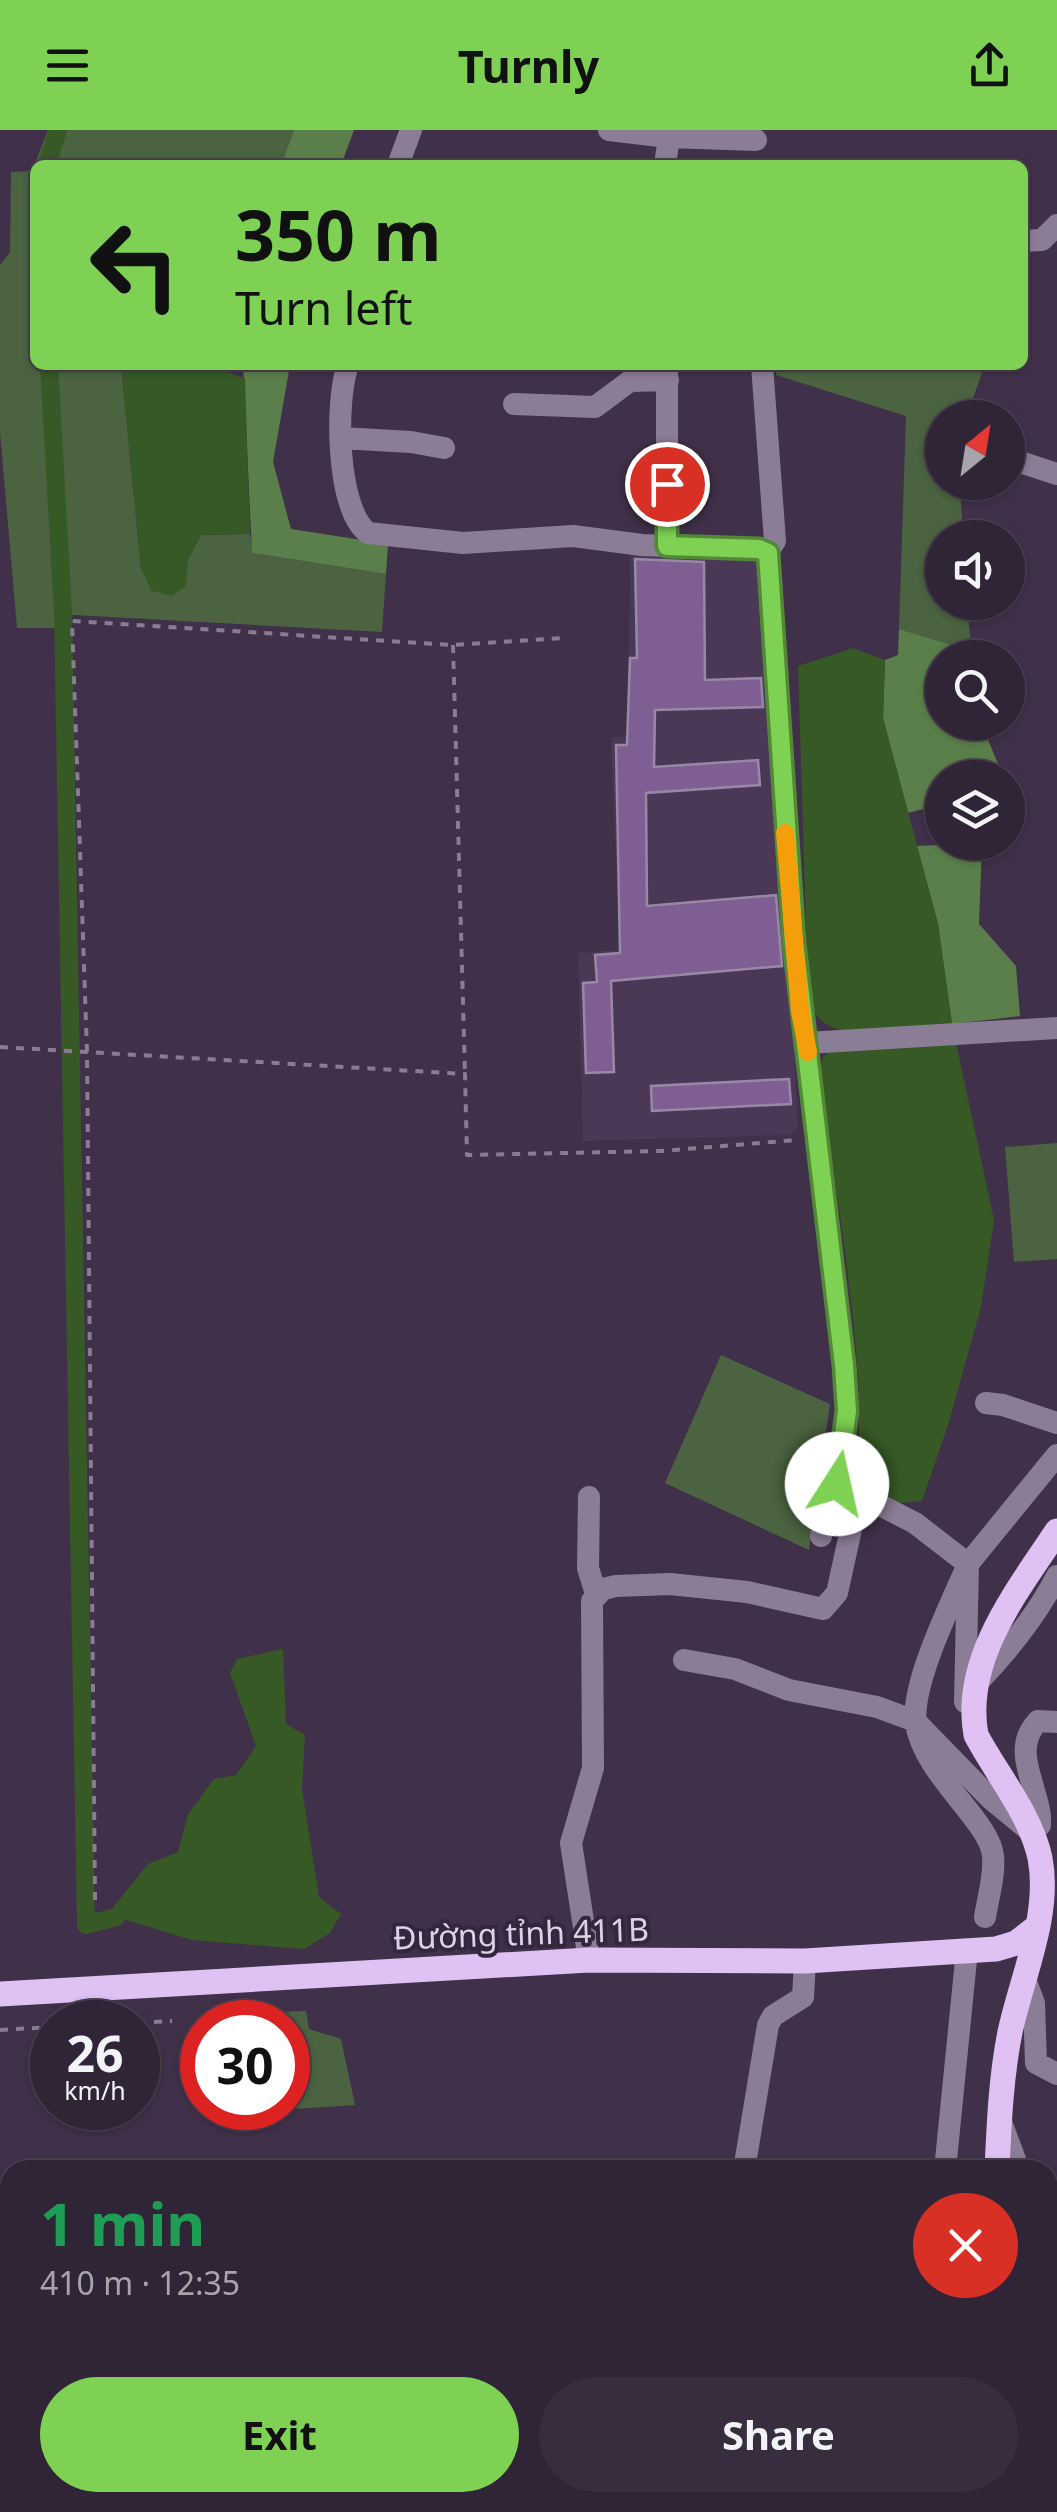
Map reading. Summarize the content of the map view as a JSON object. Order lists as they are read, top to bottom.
{
  "streets": {
    "main road": ["Đường tỉnh 411B"]
  },
  "north": "top right",
  "page": {
    "header": "Turnly",
    "turn": ["350 m", "Turn left"],
    "speed": "26 km/h",
    "limit": "30",
    "heading": ["1 min", "410 m · 12:35"],
    "buttons": ["Exit", "Share"]
  }
}
